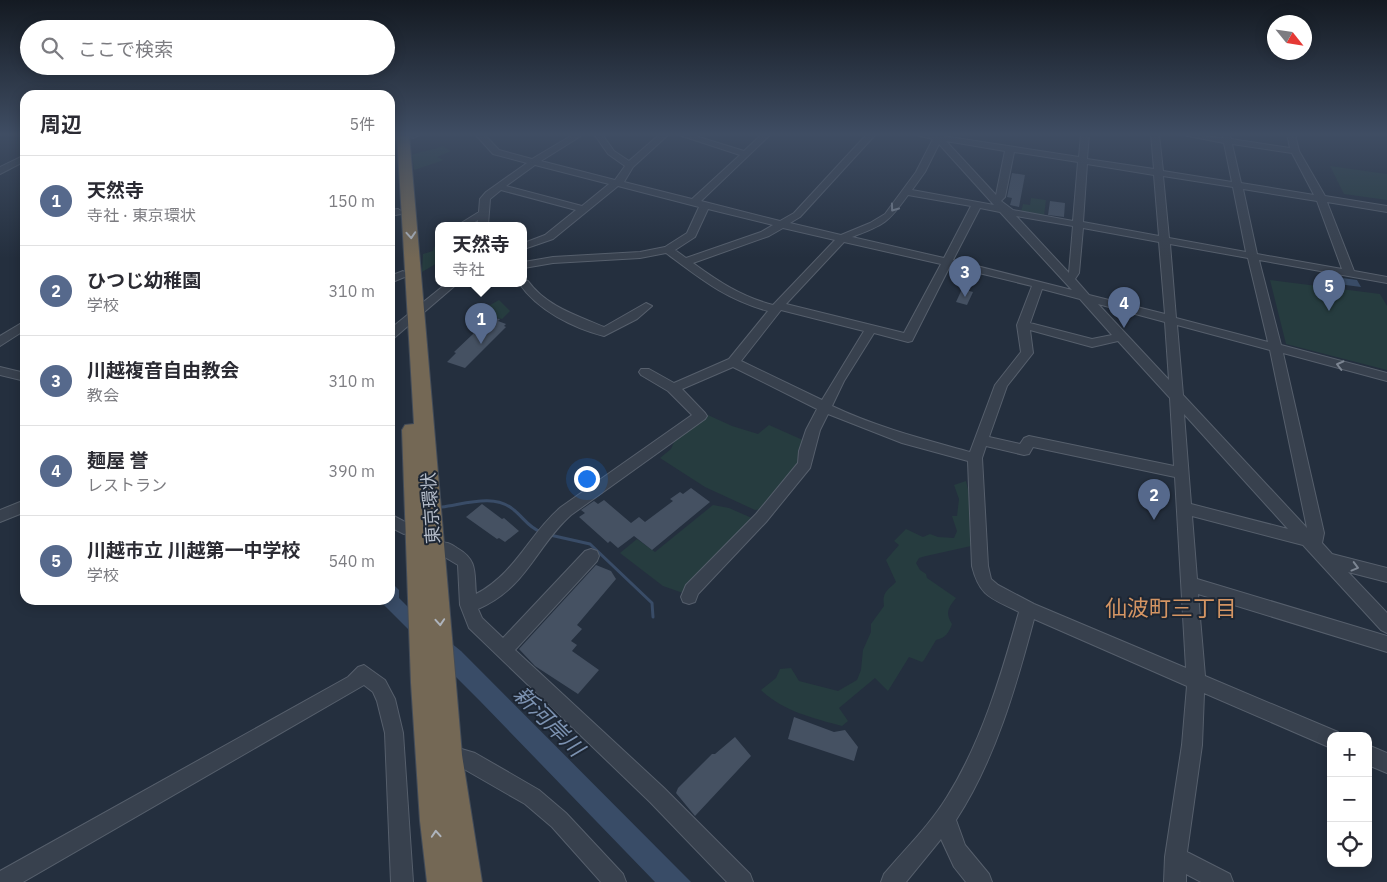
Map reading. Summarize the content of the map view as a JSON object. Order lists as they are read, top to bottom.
{
  "streets": {
    "highway": ["東京環状"]
  },
  "districts": ["仙波町三丁目"],
  "water": ["新河岸川"],
  "north": "bottom right",
  "page": {
    "search": "ここで検索",
    "heading": ["周辺", "5件"],
    "list": [
      {
        "mark": "1",
        "name": "天然寺",
        "note": "寺社 · 東京環状",
        "value": "150 m"
      },
      {
        "mark": "2",
        "name": "ひつじ幼稚園",
        "note": "学校",
        "value": "310 m"
      },
      {
        "mark": "3",
        "name": "川越複音自由教会",
        "note": "教会",
        "value": "310 m"
      },
      {
        "mark": "4",
        "name": "麺屋 誉",
        "note": "レストラン",
        "value": "390 m"
      },
      {
        "mark": "5",
        "name": "川越市立 川越第一中学校",
        "note": "学校",
        "value": "540 m"
      }
    ],
    "popup": ["天然寺", "寺社"],
    "pins": [
      "3",
      "5",
      "4",
      "1",
      "2"
    ],
    "map_buttons": ["+", "−"]
  }
}
